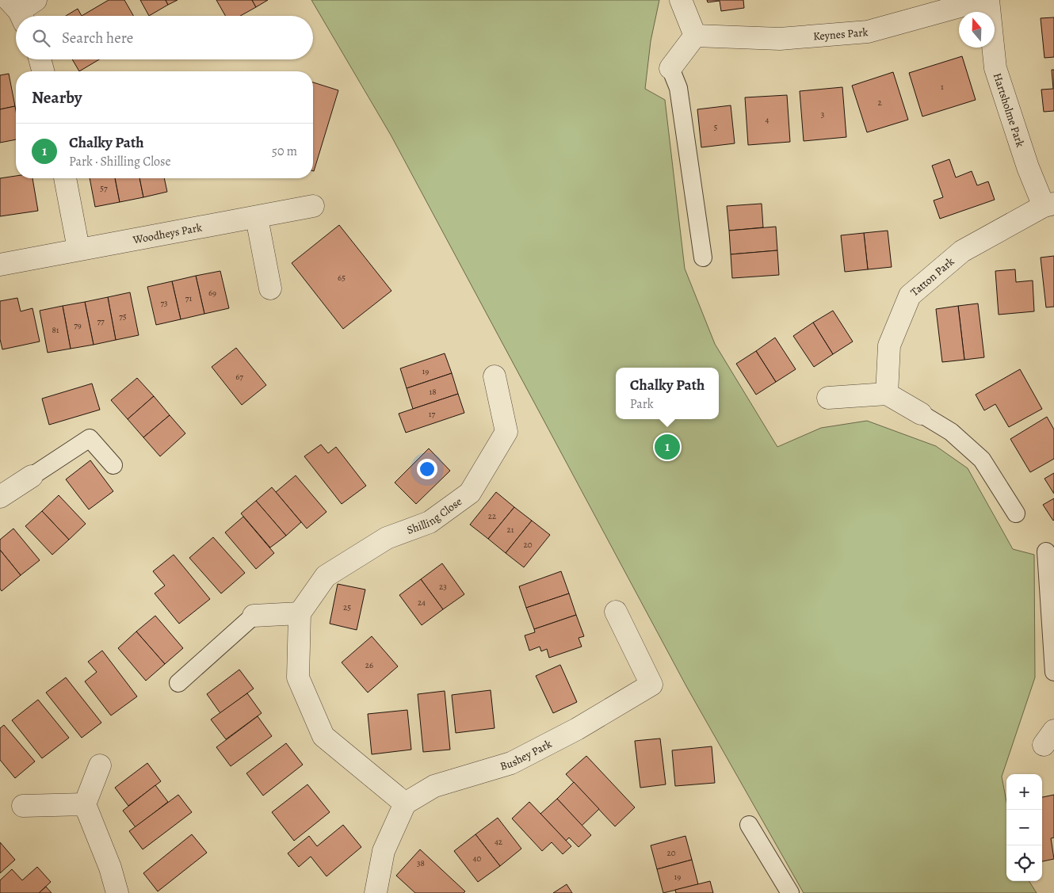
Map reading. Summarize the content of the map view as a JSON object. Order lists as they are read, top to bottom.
{
  "streets": {
    "street": [
      "Keynes Park",
      "Hartsholme Park",
      "Woodheys Park",
      "Tatton Park",
      "Shilling Close",
      "Bushey Park"
    ]
  },
  "crossings": [
    ["Hartsholme Park", "Tatton Park"]
  ],
  "house_numbers": [
    "1",
    "2",
    "3",
    "4",
    "5",
    "57",
    "65",
    "69",
    "71",
    "73",
    "75",
    "77",
    "79",
    "81",
    "19",
    "67",
    "18",
    "17",
    "22",
    "21",
    "20",
    "23",
    "24",
    "25",
    "26",
    "42",
    "20",
    "40",
    "38",
    "19"
  ],
  "north": "top",
  "page": {
    "search": "Search here",
    "heading": "Nearby",
    "list": [
      {
        "mark": "1",
        "name": "Chalky Path",
        "note": "Park · Shilling Close",
        "value": "50 m"
      }
    ],
    "popup": ["Chalky Path", "Park"],
    "pins": "1",
    "map_buttons": ["+", "−"]
  }
}
